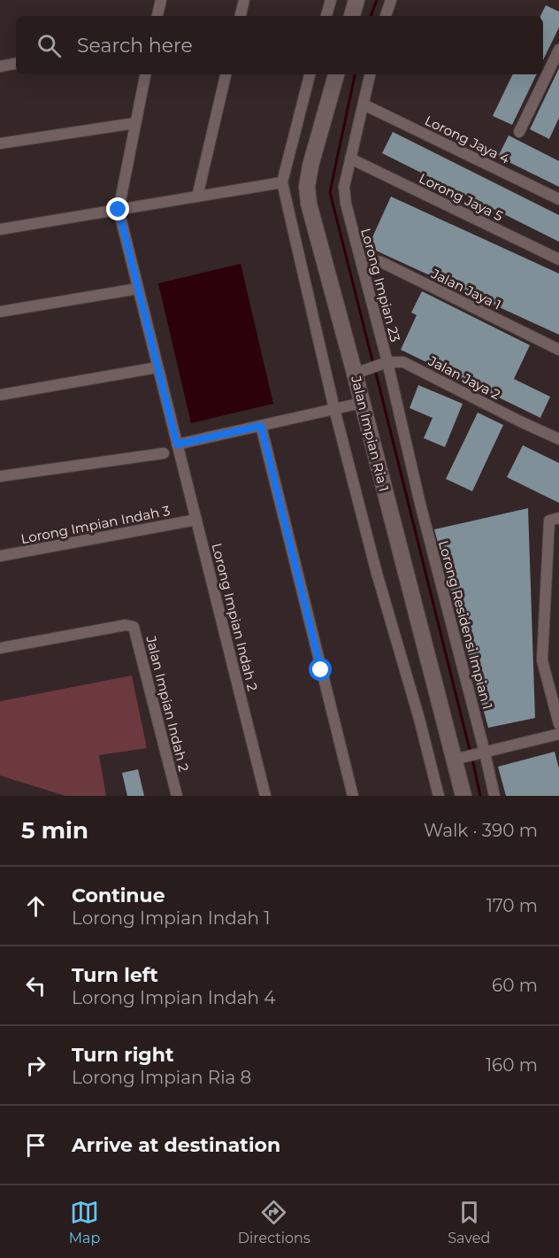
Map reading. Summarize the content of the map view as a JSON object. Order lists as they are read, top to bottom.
{
  "streets": {
    "street": [
      "Lorong Jaya 4",
      "Lorong Jaya 5",
      "Lorong Impian 23",
      "Jalan Jaya 1",
      "Jalan Jaya 2",
      "Jalan Impian Ria 1",
      "Lorong Impian Indah 3",
      "Lorong Impian Indah 2",
      "Lorong Residensi Impian 1",
      "Jalan Impian Indah 2"
    ]
  },
  "crossings": [
    ["Lorong Jaya 4", "Lorong Impian 23"],
    ["Lorong Jaya 5", "Lorong Impian 23"],
    ["Lorong Impian 23", "Jalan Jaya 1"],
    ["Lorong Impian 23", "Jalan Jaya 2"],
    ["Lorong Impian 23", "Lorong Residensi Impian 1"],
    ["Lorong Impian Indah 3", "Lorong Impian Indah 2"]
  ],
  "page": {
    "search": "Search here",
    "heading": ["5 min", "Walk · 390 m"],
    "list": [
      ["Continue", "Lorong Impian Indah 1", "170 m"],
      ["Turn left", "Lorong Impian Indah 4", "60 m"],
      ["Turn right", "Lorong Impian Ria 8", "160 m"],
      "Arrive at destination"
    ],
    "nav": ["Map", "Directions", "Saved"]
  }
}
